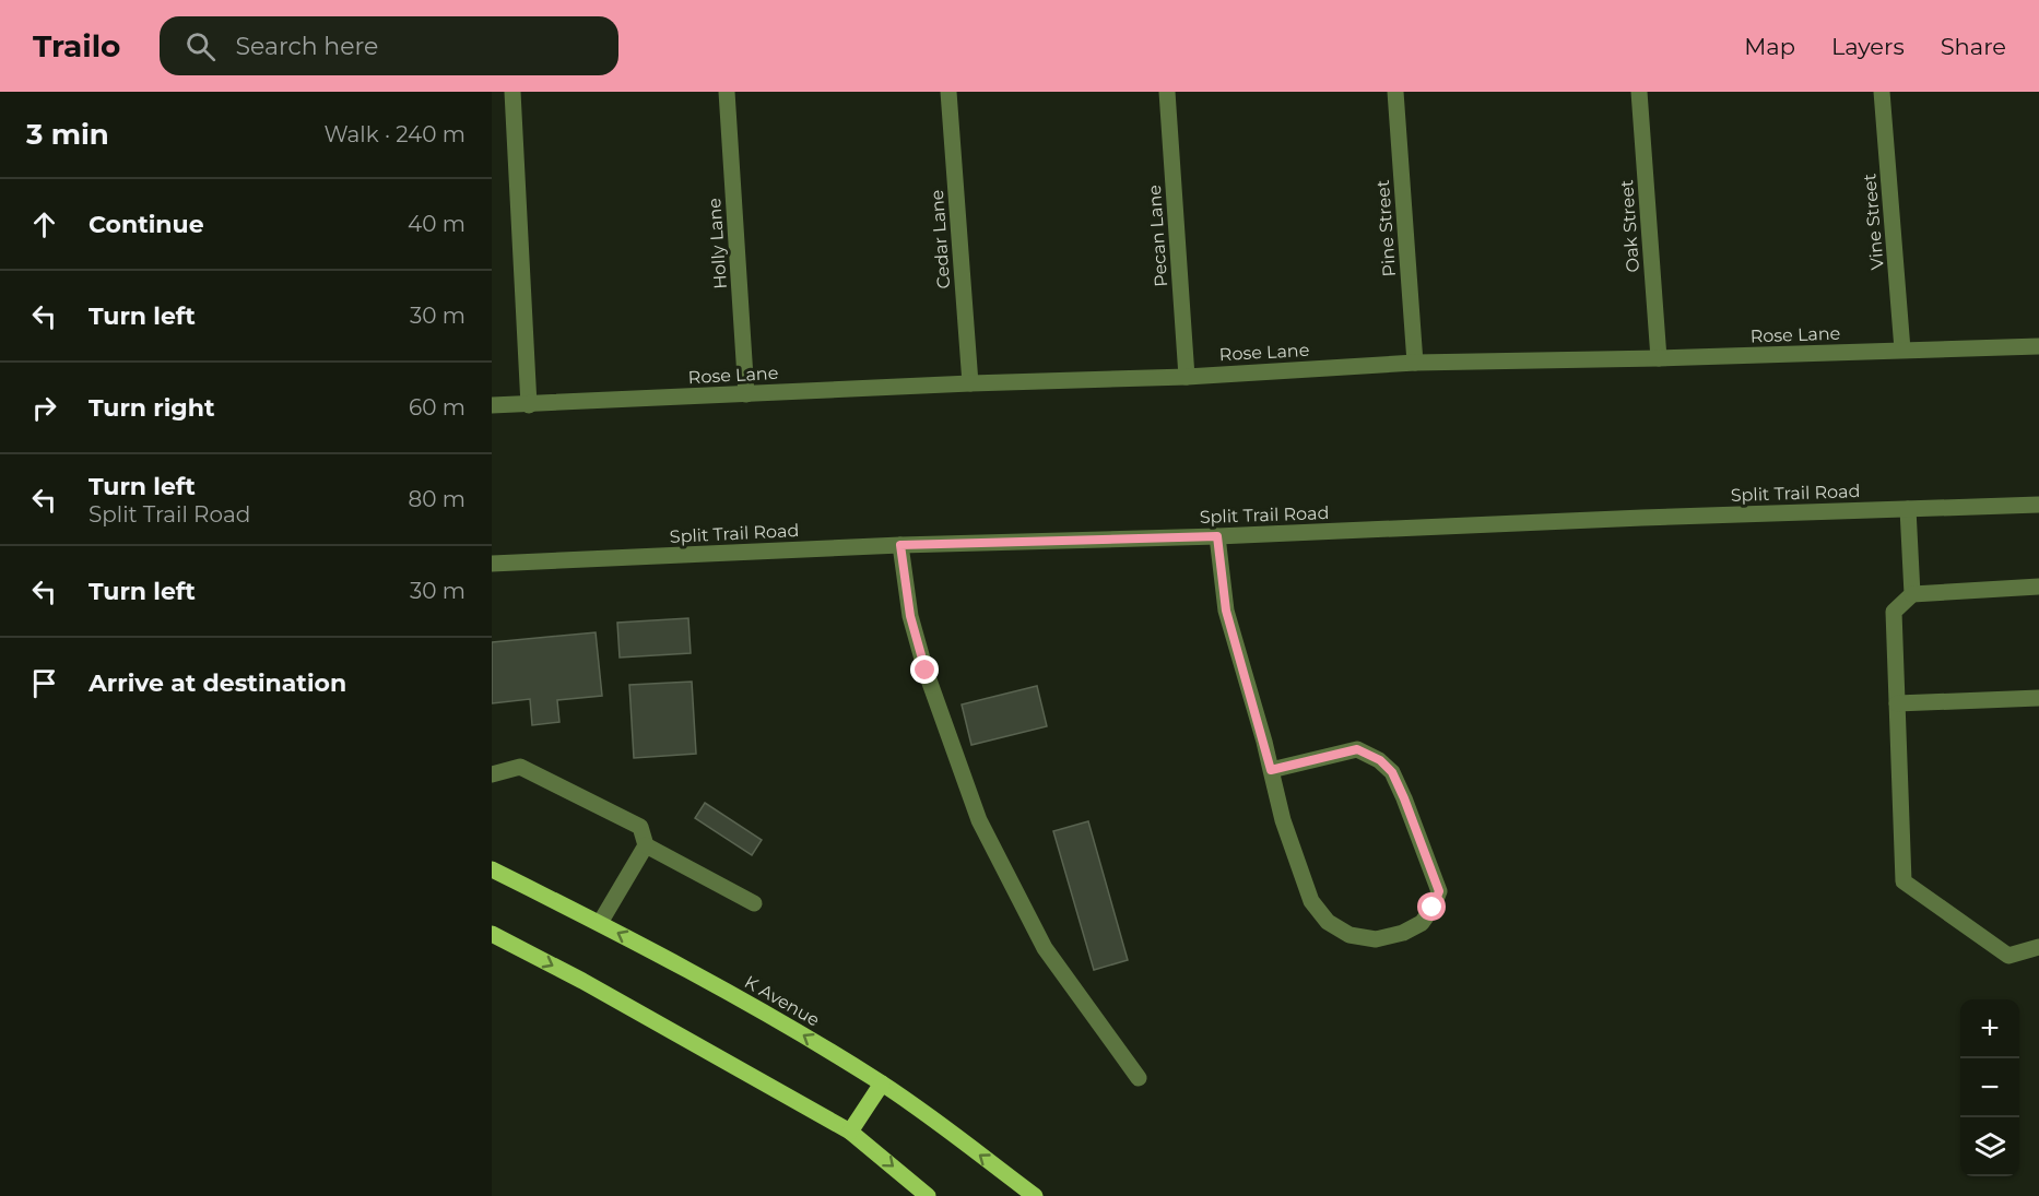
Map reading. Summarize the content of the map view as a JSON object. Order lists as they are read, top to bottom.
{
  "streets": {
    "main road": ["K Avenue"],
    "street": [
      "Vine Street",
      "Oak Street",
      "Pine Street",
      "Pecan Lane",
      "Cedar Lane",
      "Holly Lane",
      "Rose Lane",
      "Split Trail Road"
    ]
  },
  "crossings": [
    ["Vine Street", "Rose Lane"],
    ["Oak Street", "Rose Lane"],
    ["Pine Street", "Rose Lane"],
    ["Pecan Lane", "Rose Lane"],
    ["Cedar Lane", "Rose Lane"],
    ["Holly Lane", "Rose Lane"]
  ],
  "page": {
    "header": "Trailo",
    "search": "Search here",
    "nav": ["Map", "Layers", "Share"],
    "heading": ["3 min", "Walk · 240 m"],
    "list": [
      ["Continue", "40 m"],
      ["Turn left", "30 m"],
      ["Turn right", "60 m"],
      ["Turn left", "Split Trail Road", "80 m"],
      ["Turn left", "30 m"],
      "Arrive at destination"
    ],
    "map_buttons": ["+", "−"]
  }
}
